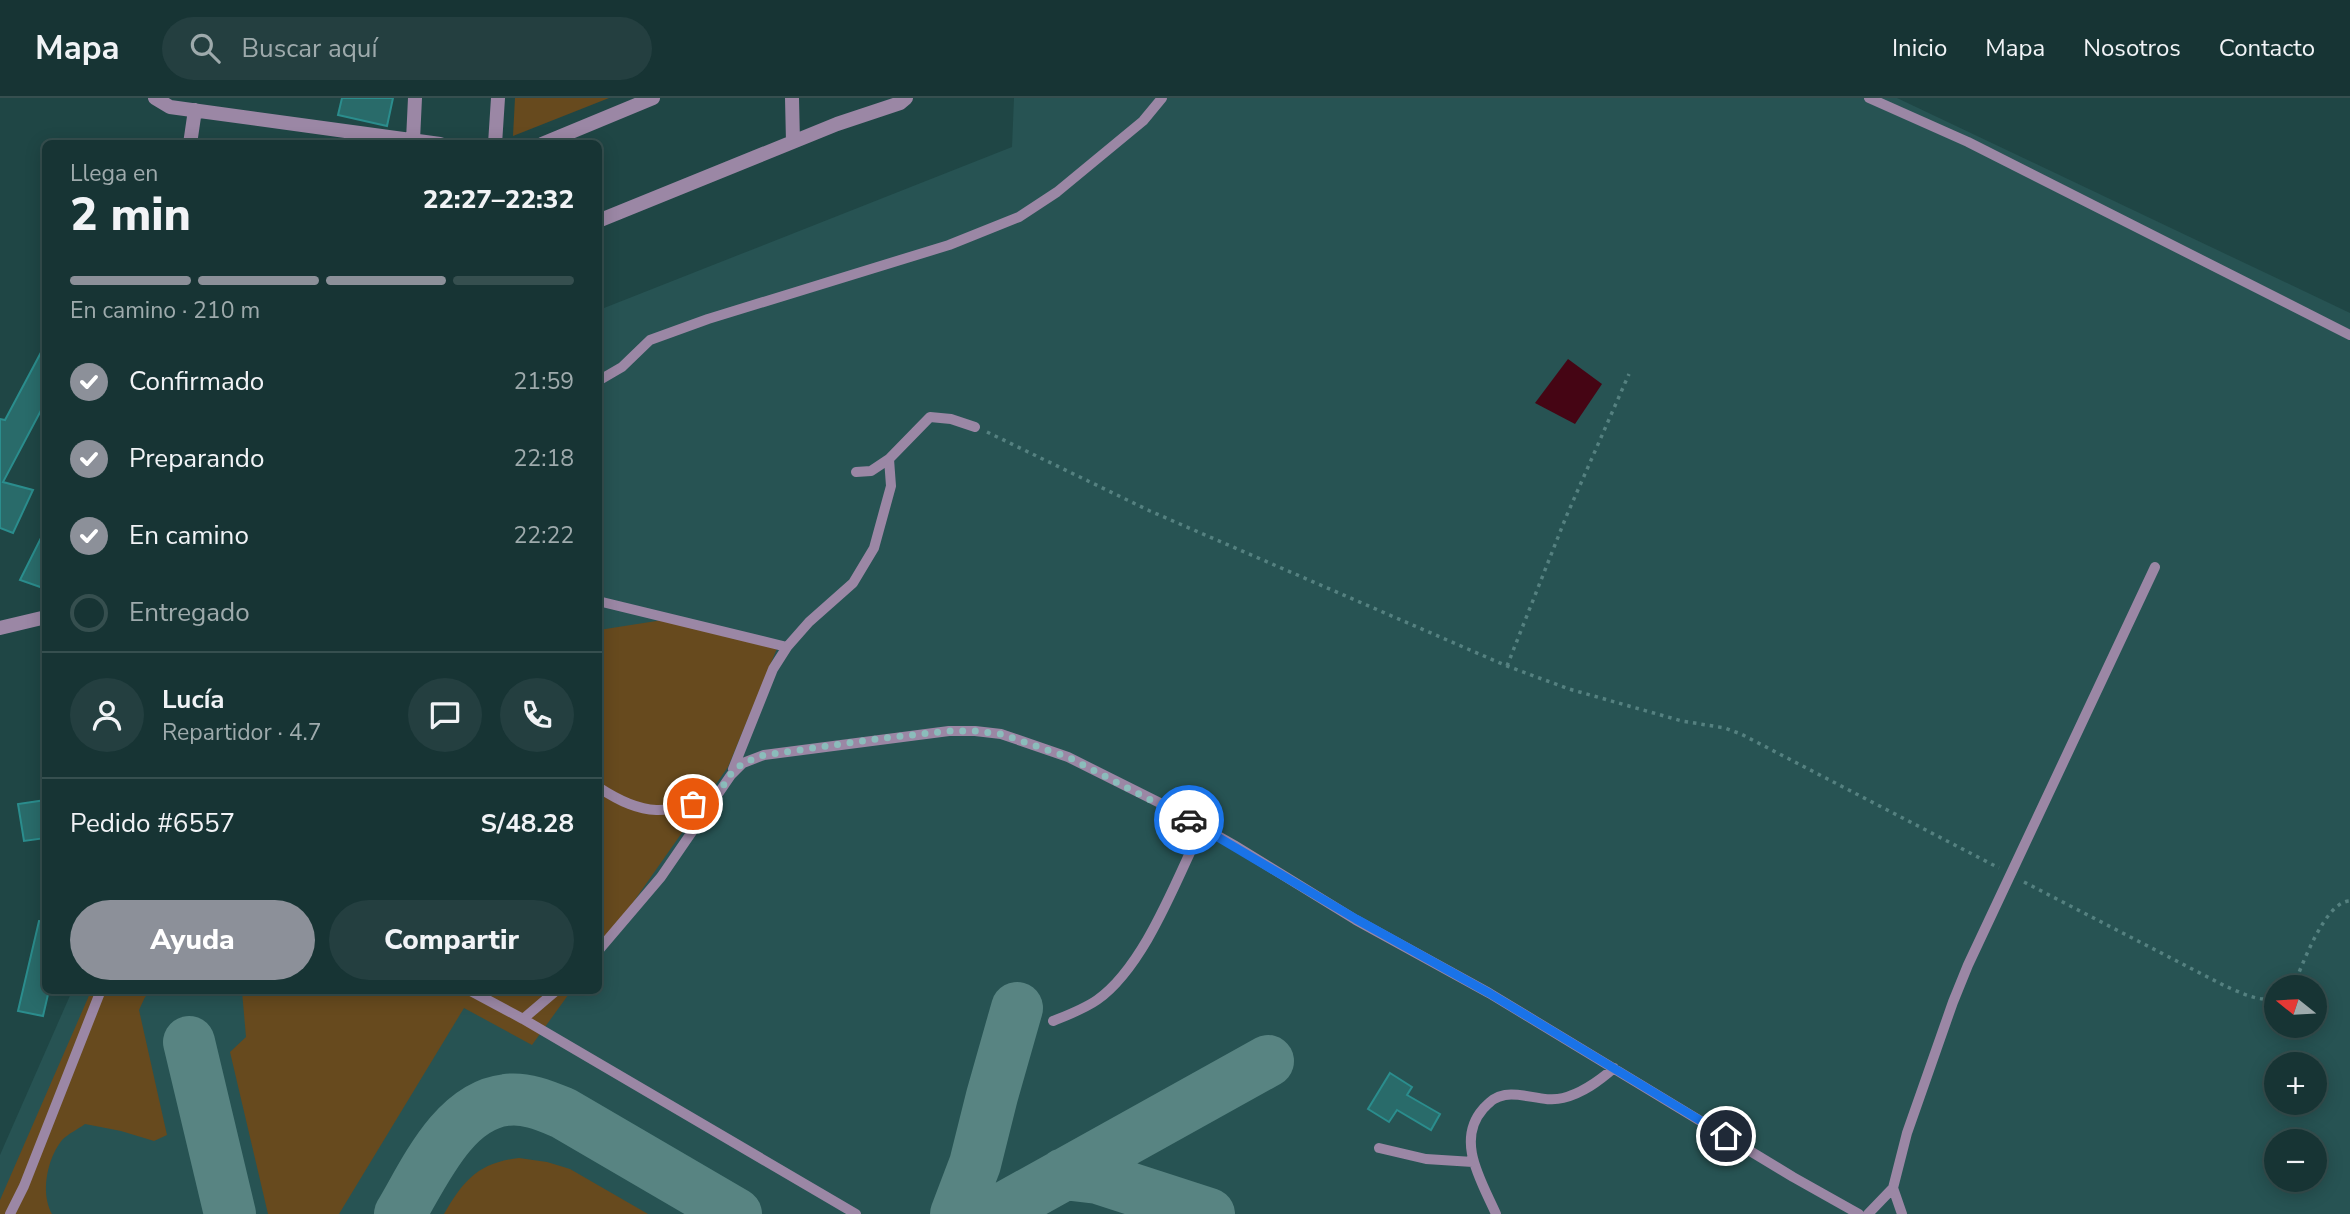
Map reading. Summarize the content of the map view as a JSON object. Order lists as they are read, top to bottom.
{
  "north": "left",
  "page": {
    "header": "Mapa",
    "search": "Buscar aquí",
    "nav": [
      "Inicio",
      "Mapa",
      "Nosotros",
      "Contacto"
    ],
    "heading": ["2 min", "Llega en", "22:27–22:32"],
    "panel": [
      "Lucía",
      "Repartidor · 4.7",
      "Pedido #6557",
      "S/48.28"
    ],
    "bar": "En camino · 210 m",
    "list": [
      ["Confirmado", "21:59"],
      ["Preparando", "22:18"],
      ["En camino", "22:22"],
      "Entregado"
    ],
    "buttons": ["Ayuda", "Compartir"],
    "map_buttons": ["+", "−"]
  }
}
